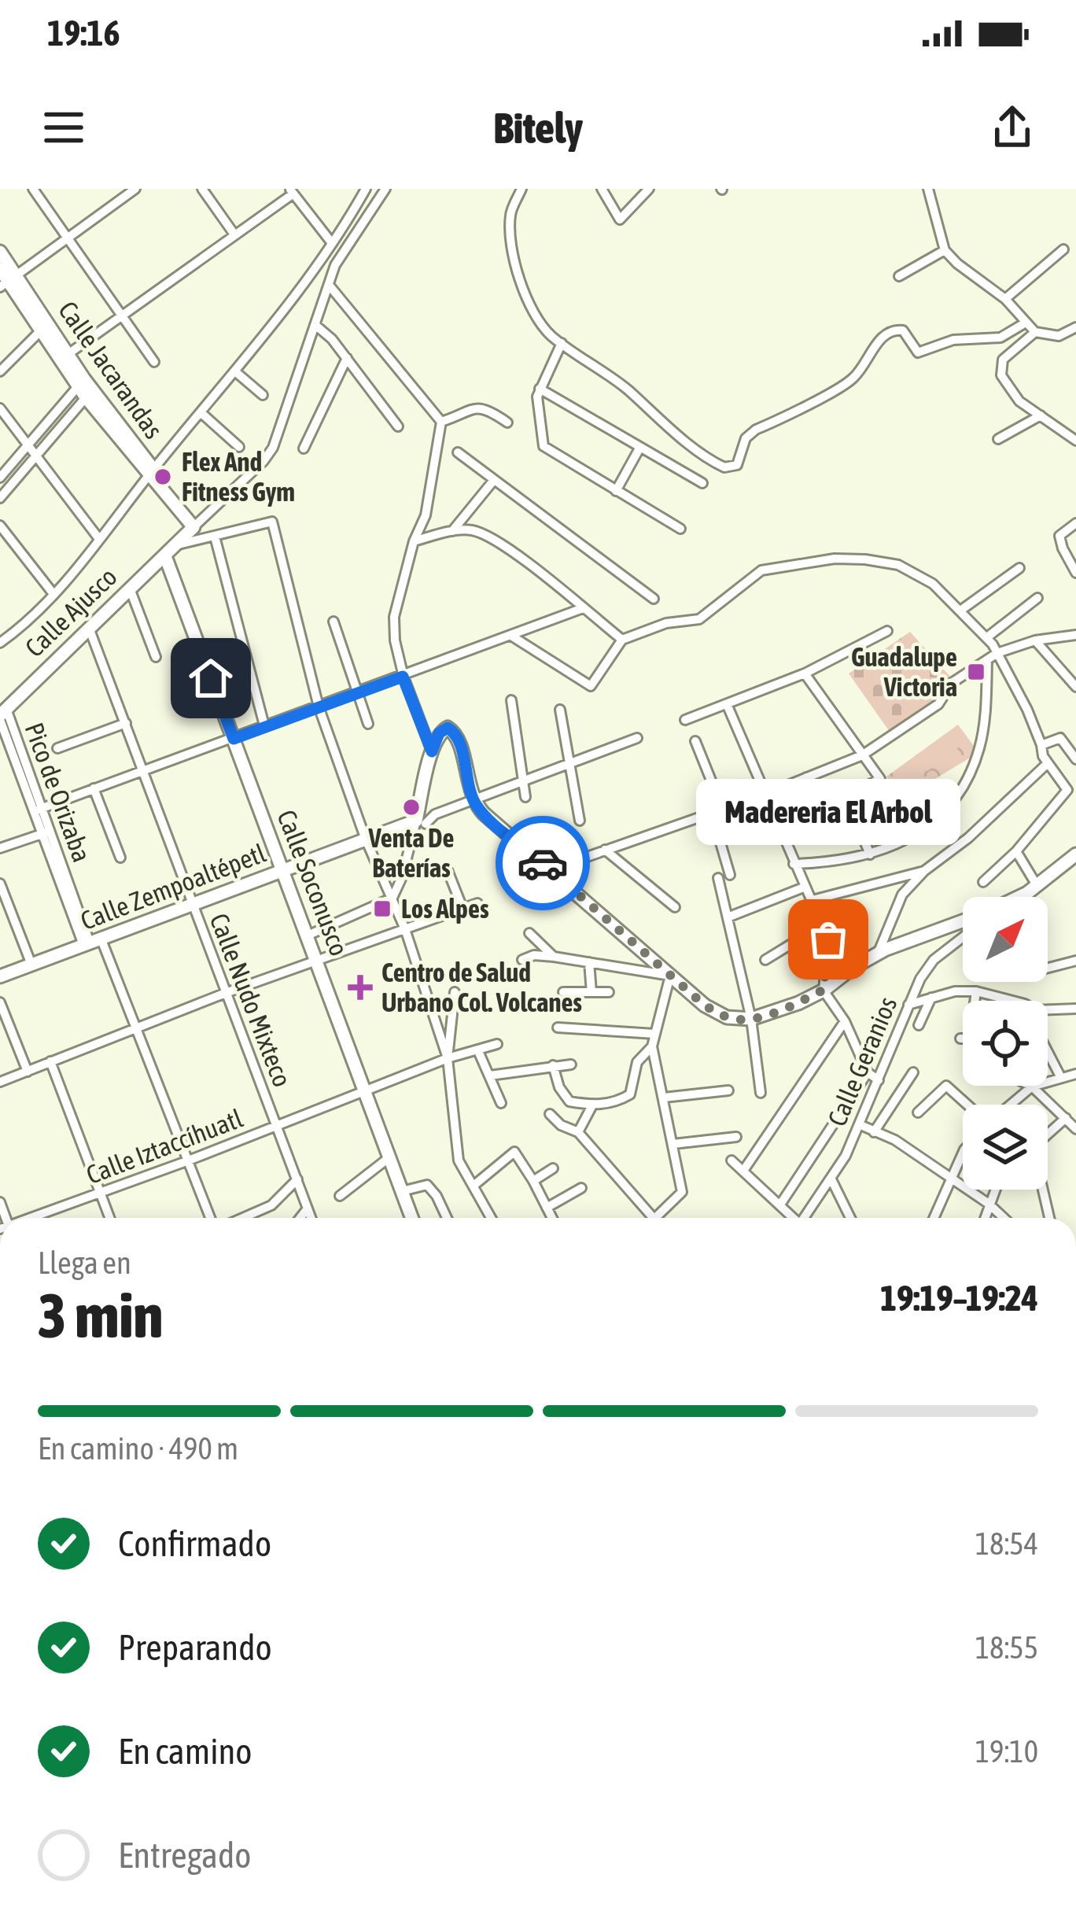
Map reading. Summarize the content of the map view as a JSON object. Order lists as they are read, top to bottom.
{
  "streets": {
    "main road": [
      "Calle Jacarandas",
      "Calle Ajusco",
      "Calle Soconusco",
      "Calle Zempoaltépetl"
    ],
    "street": [
      "Pico de Orizaba",
      "Calle Nudo Mixteco",
      "Calle Geranios",
      "Calle Iztaccíhuatl"
    ]
  },
  "crossings": [
    ["Calle Jacarandas", "Calle Ajusco"],
    ["Calle Ajusco", "Pico de Orizaba"],
    ["Calle Ajusco", "Calle Soconusco"],
    ["Calle Ajusco", "Calle Nudo Mixteco"],
    ["Pico de Orizaba", "Calle Zempoaltépetl"],
    ["Pico de Orizaba", "Calle Iztaccíhuatl"],
    ["Calle Soconusco", "Calle Zempoaltépetl"],
    ["Calle Soconusco", "Calle Iztaccíhuatl"],
    ["Calle Zempoaltépetl", "Calle Nudo Mixteco"],
    ["Calle Nudo Mixteco", "Calle Iztaccíhuatl"]
  ],
  "places": {
    "other": ["Flex And Fitness Gym", "Venta De Baterías", "Madereria El Arbol"],
    "transit": ["Guadalupe Victoria", "Los Alpes"],
    "health": ["Centro de Salud Urbano Col. Volcanes"]
  },
  "north": "top right",
  "page": {
    "status": "19:16",
    "header": "Bitely",
    "bubble": "Madereria El Arbol",
    "heading": ["3 min", "Llega en", "19:19–19:24"],
    "bar": "En camino · 490 m",
    "list": [
      ["Confirmado", "18:54"],
      ["Preparando", "18:55"],
      ["En camino", "19:10"],
      "Entregado"
    ]
  }
}
